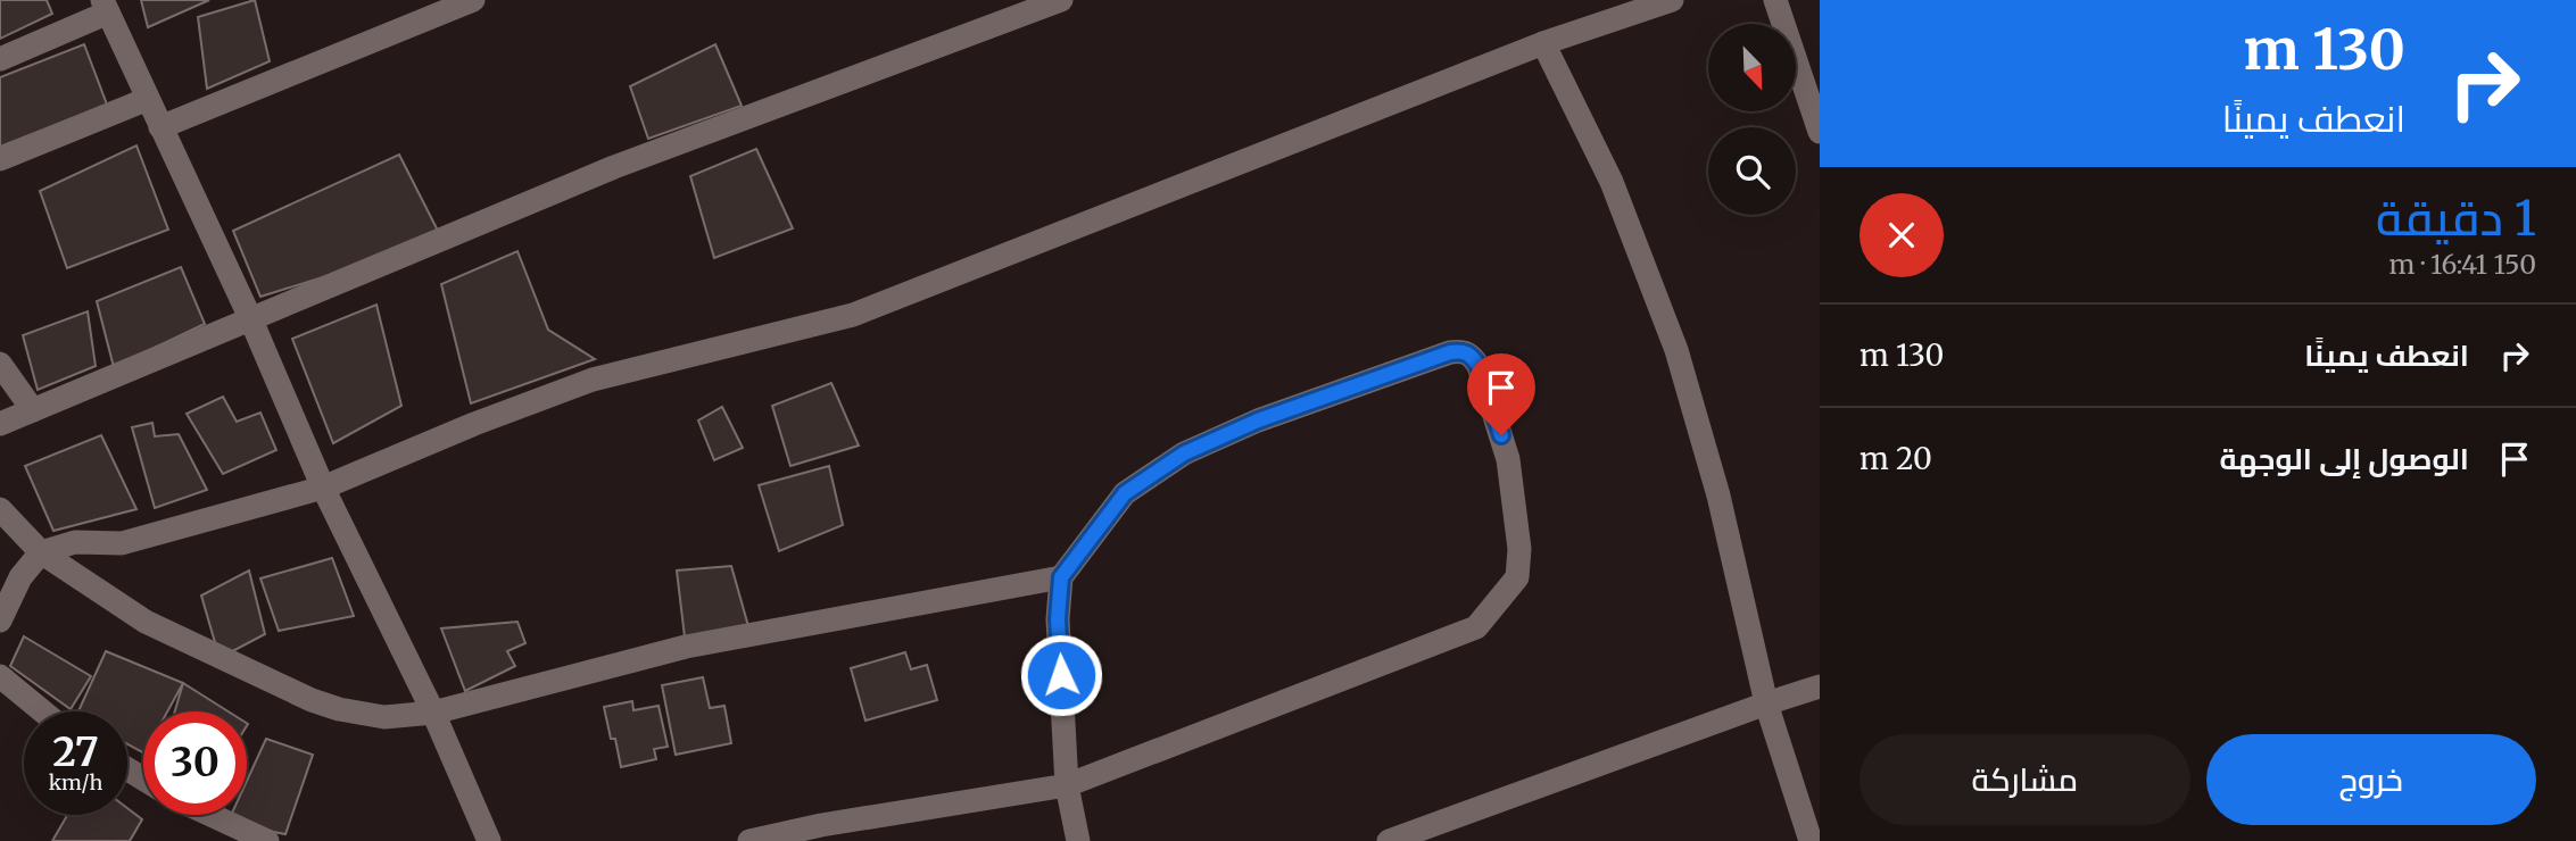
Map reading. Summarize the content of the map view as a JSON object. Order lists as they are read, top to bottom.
{
  "north": "bottom right",
  "page": {
    "turn": ["130 m", "انعطف يمينًا"],
    "heading": ["1 دقيقة", "150 m · 16:41"],
    "list": [
      {
        "name": "انعطف يمينًا",
        "value": "130 m"
      },
      {
        "name": "الوصول إلى الوجهة",
        "value": "20 m"
      }
    ],
    "speed": "27 km/h",
    "limit": "30",
    "buttons": ["خروج", "مشاركة"]
  }
}
